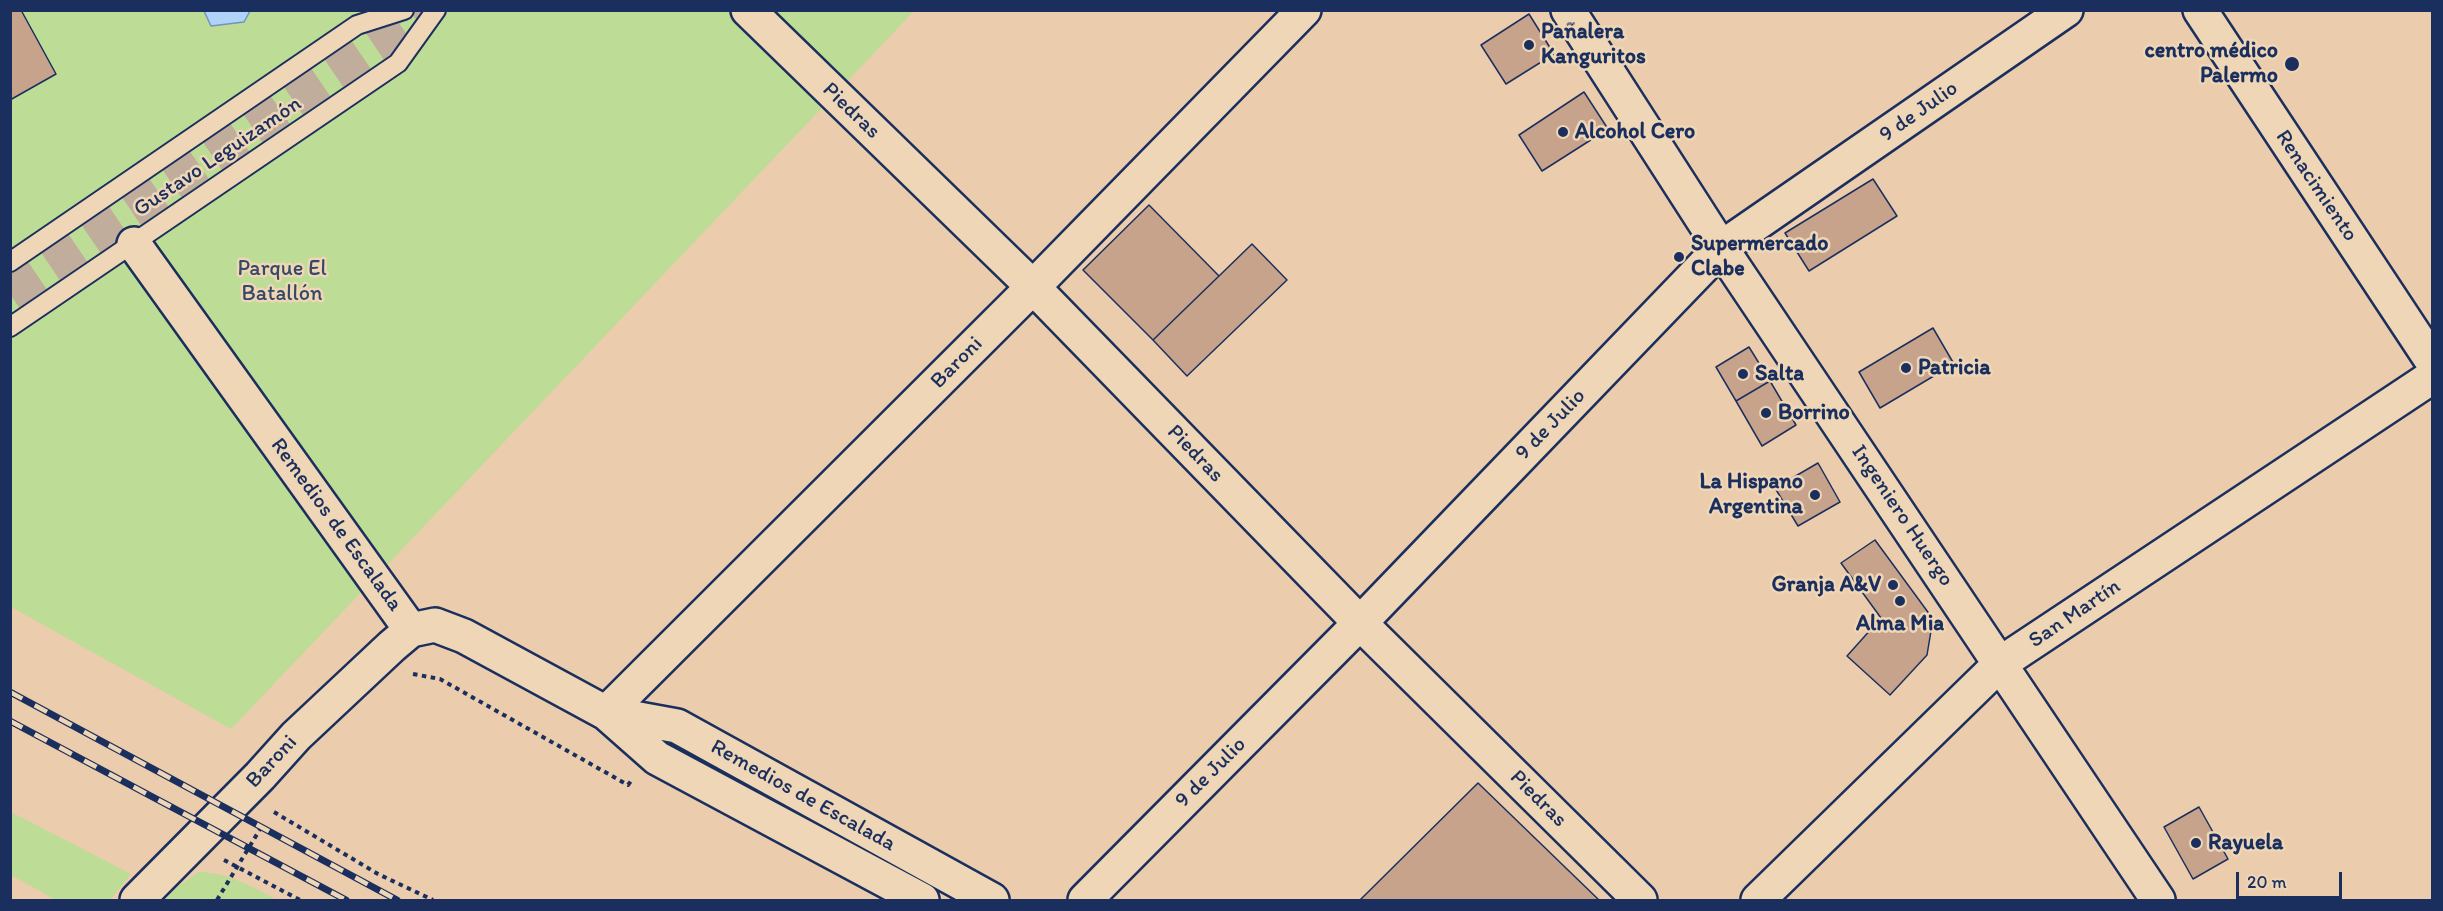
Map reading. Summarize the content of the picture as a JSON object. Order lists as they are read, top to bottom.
{
  "streets": {
    "street": [
      "Piedras",
      "9 de Julio",
      "Renacimiento",
      "Baroni",
      "Ingeniero Huergo",
      "Remedios de Escalada",
      "San Martín"
    ],
    "lane": ["Gustavo Leguizamón"]
  },
  "crossings": [
    ["Piedras", "9 de Julio"],
    ["Piedras", "Baroni"],
    ["9 de Julio", "Ingeniero Huergo"],
    ["Gustavo Leguizamón", "Remedios de Escalada"],
    ["Baroni", "Remedios de Escalada"],
    ["Ingeniero Huergo", "San Martín"]
  ],
  "parks": ["Parque El Batallón"],
  "places": [
    "Pañalera Kanguritos",
    "centro médico Palermo",
    "Alcohol Cero",
    "Supermercado Clabe",
    "Patricia",
    "Salta",
    "Borrino",
    "La Hispano Argentina",
    "Granja A&V",
    "Alma Mia",
    "Rayuela"
  ],
  "scale_bar": "20 m"
}
